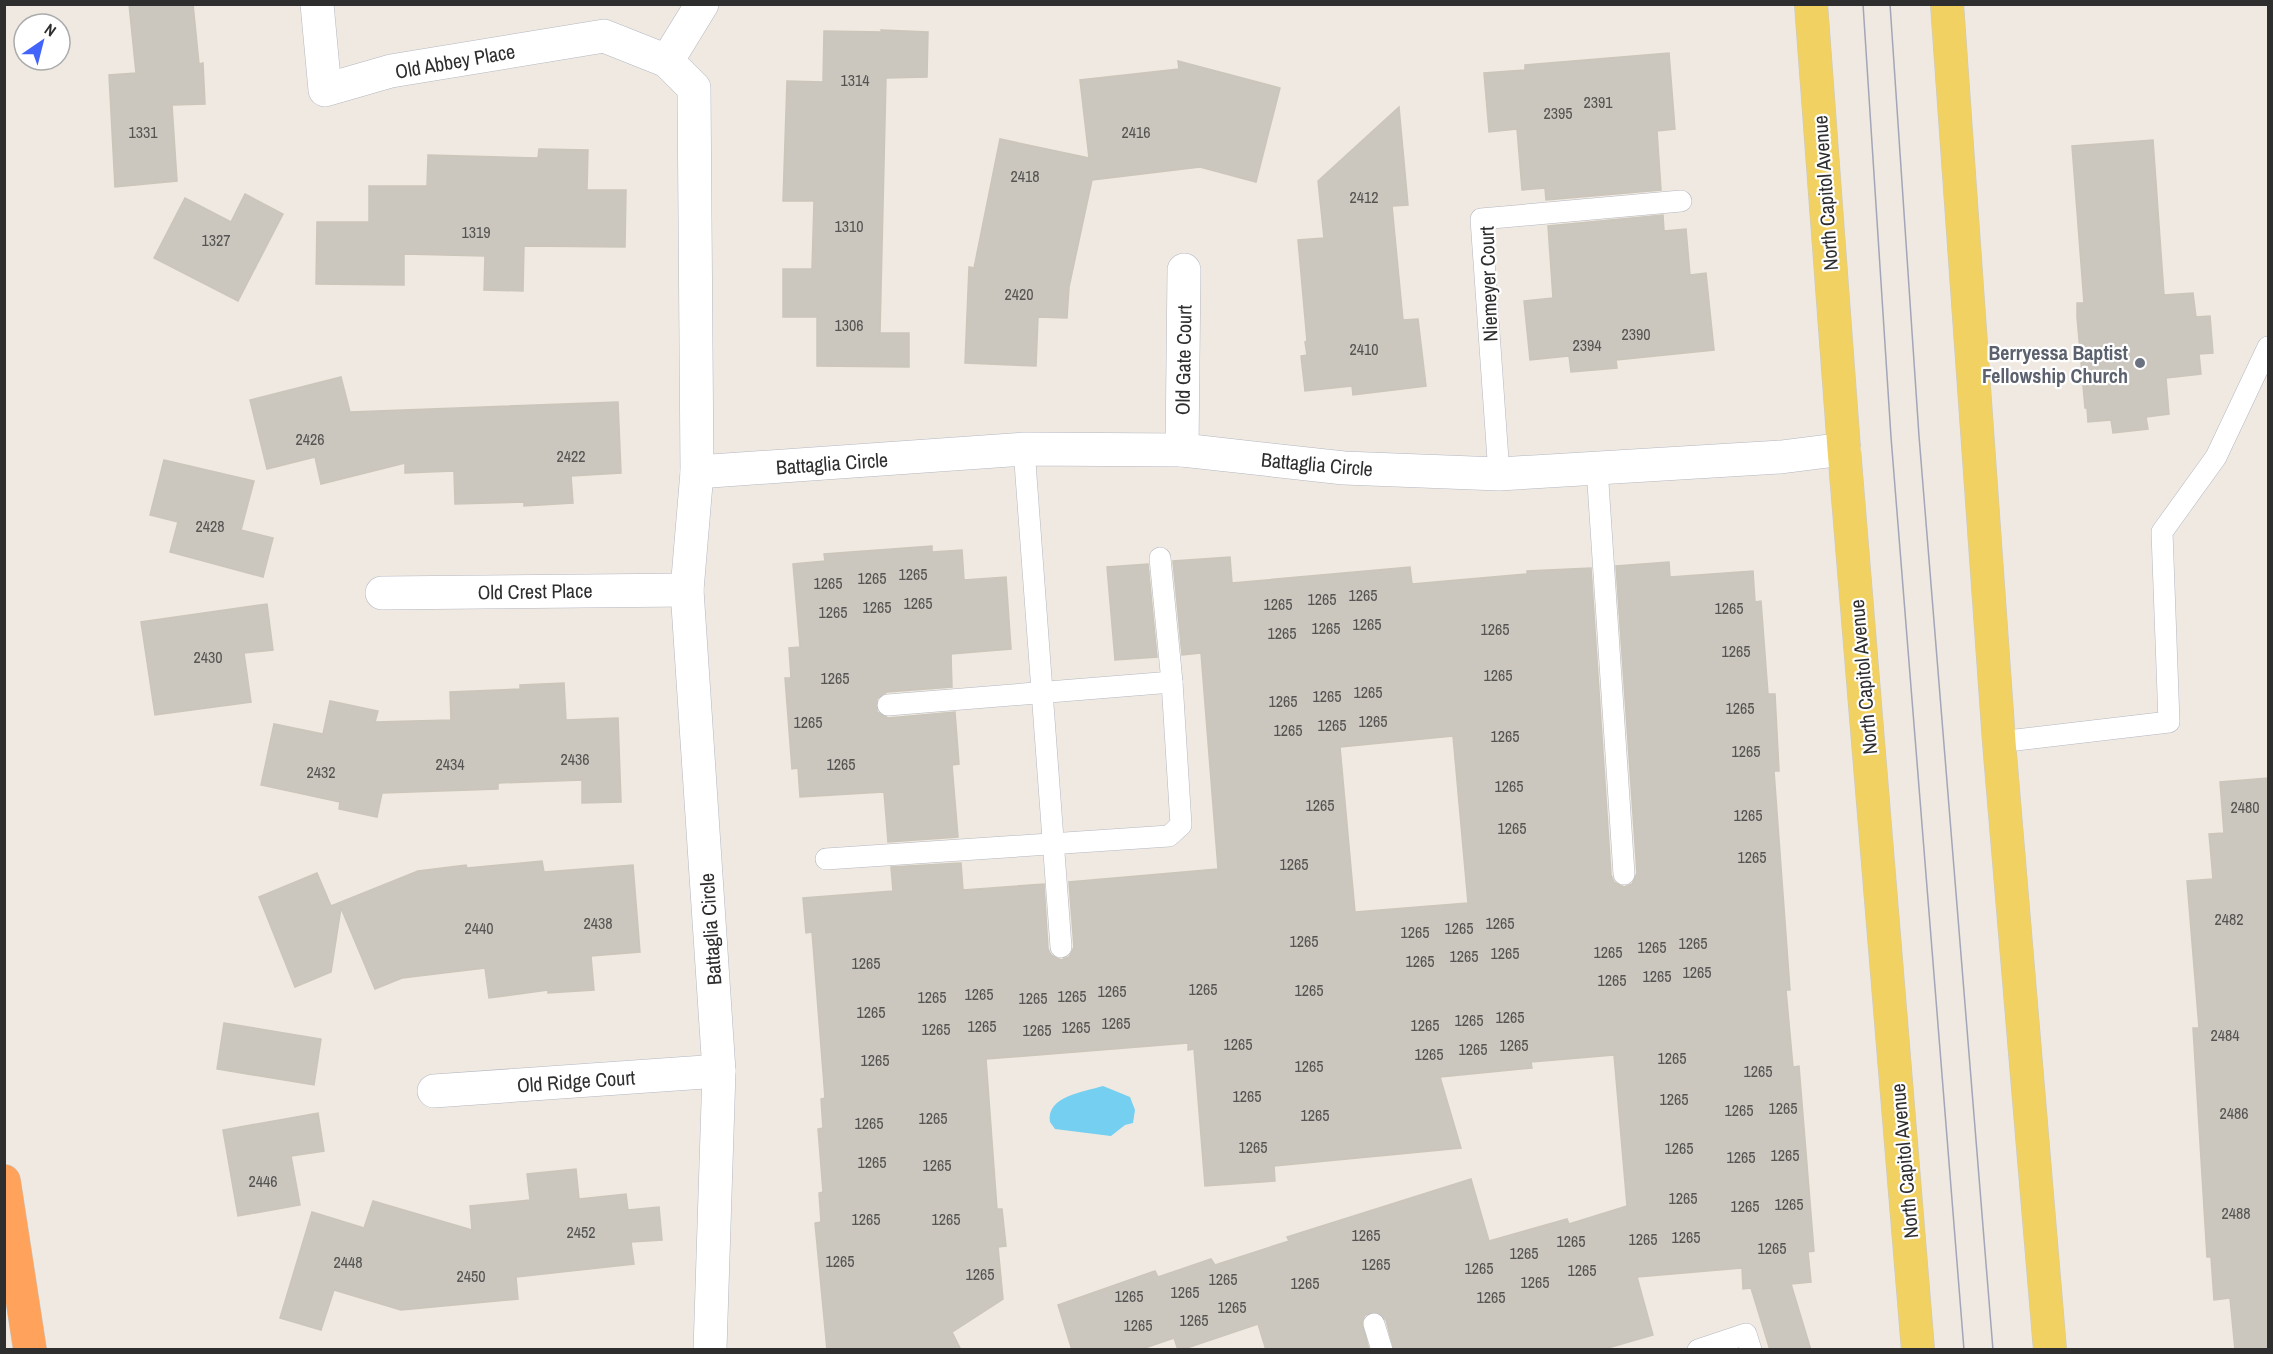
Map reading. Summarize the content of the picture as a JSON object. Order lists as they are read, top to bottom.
{
  "streets": {
    "main road": ["North Capitol Avenue"],
    "street": [
      "Old Abbey Place",
      "Old Gate Court",
      "Battaglia Circle",
      "Old Crest Place",
      "Old Ridge Court"
    ],
    "lane": ["Niemeyer Court"]
  },
  "crossings": [
    ["Old Abbey Place", "Battaglia Circle"],
    ["North Capitol Avenue", "Battaglia Circle"],
    ["Niemeyer Court", "Battaglia Circle"],
    ["Old Gate Court", "Battaglia Circle"],
    ["Battaglia Circle", "Old Crest Place"],
    ["Battaglia Circle", "Old Ridge Court"]
  ],
  "places": ["Berryessa Baptist Fellowship Church"],
  "house_numbers": [
    "1314",
    "2391",
    "2395",
    "1331",
    "2416",
    "2418",
    "2412",
    "1310",
    "1319",
    "1327",
    "2420",
    "1306",
    "2390",
    "2394",
    "2410",
    "2426",
    "2422",
    "2428",
    "1265",
    "1265",
    "1265",
    "1265",
    "1265",
    "1265",
    "1265",
    "1265",
    "1265",
    "1265",
    "1265",
    "1265",
    "1265",
    "1265",
    "1265",
    "2430",
    "1265",
    "1265",
    "1265",
    "1265",
    "1265",
    "1265",
    "1265",
    "1265",
    "1265",
    "1265",
    "1265",
    "1265",
    "2436",
    "2434",
    "1265",
    "2432",
    "1265",
    "1265",
    "2480",
    "1265",
    "1265",
    "1265",
    "1265",
    "2482",
    "2438",
    "1265",
    "2440",
    "1265",
    "1265",
    "1265",
    "1265",
    "1265",
    "1265",
    "1265",
    "1265",
    "1265",
    "1265",
    "1265",
    "1265",
    "1265",
    "1265",
    "1265",
    "1265",
    "1265",
    "1265",
    "1265",
    "1265",
    "1265",
    "1265",
    "1265",
    "1265",
    "1265",
    "1265",
    "1265",
    "1265",
    "1265",
    "2484",
    "1265",
    "1265",
    "1265",
    "1265",
    "1265",
    "1265",
    "1265",
    "1265",
    "1265",
    "1265",
    "1265",
    "1265",
    "2486",
    "1265",
    "1265",
    "1265",
    "1265",
    "1265",
    "1265",
    "1265",
    "1265",
    "1265",
    "2446",
    "1265",
    "1265",
    "1265",
    "2488",
    "1265",
    "1265",
    "2452",
    "1265",
    "1265",
    "1265",
    "1265",
    "1265",
    "1265",
    "1265",
    "2448",
    "1265",
    "1265",
    "1265",
    "1265",
    "2450",
    "1265",
    "1265",
    "1265",
    "1265",
    "1265",
    "1265",
    "1265",
    "1265",
    "1265"
  ],
  "north": "top right"
}
